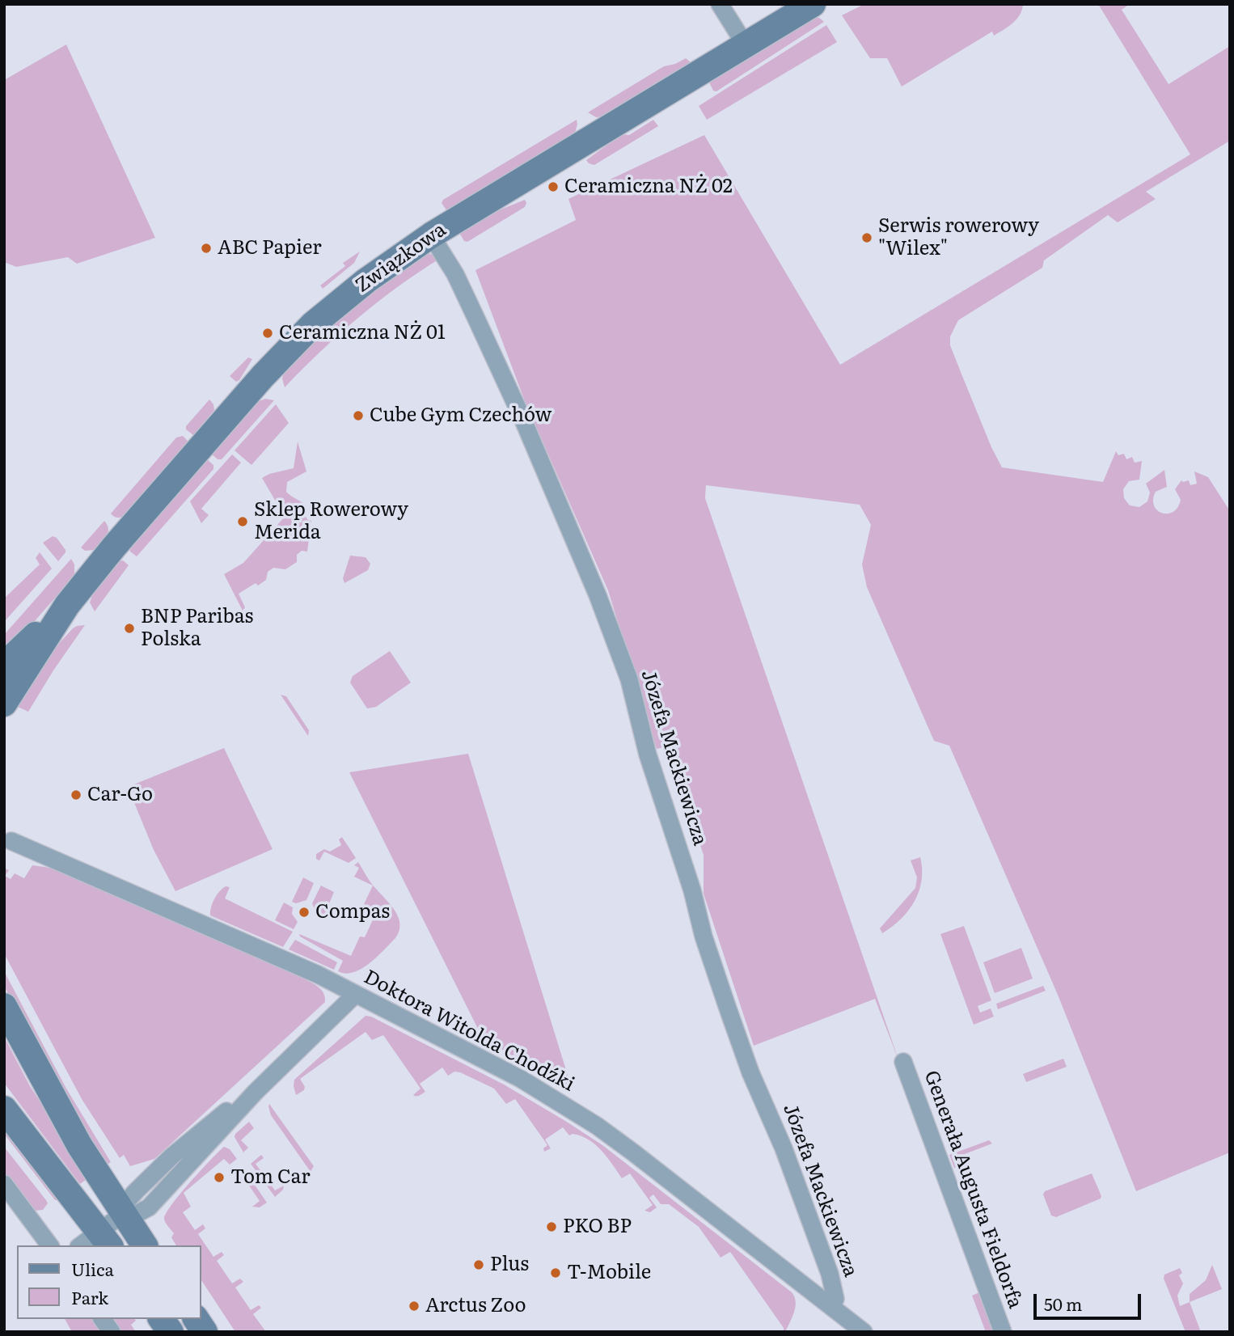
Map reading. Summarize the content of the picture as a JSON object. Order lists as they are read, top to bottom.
{
  "streets": {
    "street": [
      "Związkowa",
      "Józefa Mackiewicza",
      "Doktora Witolda Chodźki",
      "Generała Augusta Fieldorfa"
    ]
  },
  "crossings": [
    ["Związkowa", "Józefa Mackiewicza"],
    ["Józefa Mackiewicza", "Doktora Witolda Chodźki"]
  ],
  "places": [
    "Ceramiczna NŻ 02",
    "Serwis rowerowy \"Wilex\"",
    "ABC Papier",
    "Ceramiczna NŻ 01",
    "Cube Gym Czechów",
    "Sklep Rowerowy Merida",
    "BNP Paribas Polska",
    "Car-Go",
    "Compas",
    "Tom Car",
    "PKO BP",
    "Plus",
    "T-Mobile",
    "Arctus Zoo"
  ],
  "legend": ["Ulica", "Park"],
  "scale_bar": "50 m"
}
